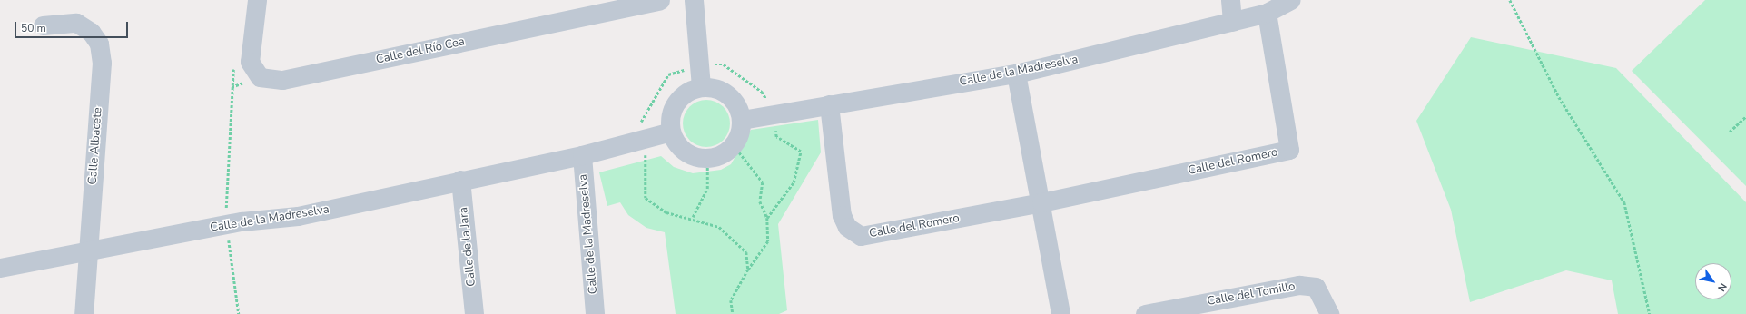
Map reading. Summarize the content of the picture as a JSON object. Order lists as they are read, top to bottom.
{
  "streets": {
    "street": [
      "Calle del Río Cea",
      "Calle de la Madreselva",
      "Calle Albacete",
      "Calle del Romero",
      "Calle de la Jara",
      "Calle del Tomillo"
    ]
  },
  "crossings": [
    ["Calle de la Madreselva", "Calle Albacete"],
    ["Calle de la Madreselva", "Calle del Romero"],
    ["Calle de la Madreselva", "Calle de la Jara"]
  ],
  "scale_bar": "50 m",
  "north": "bottom right"
}
